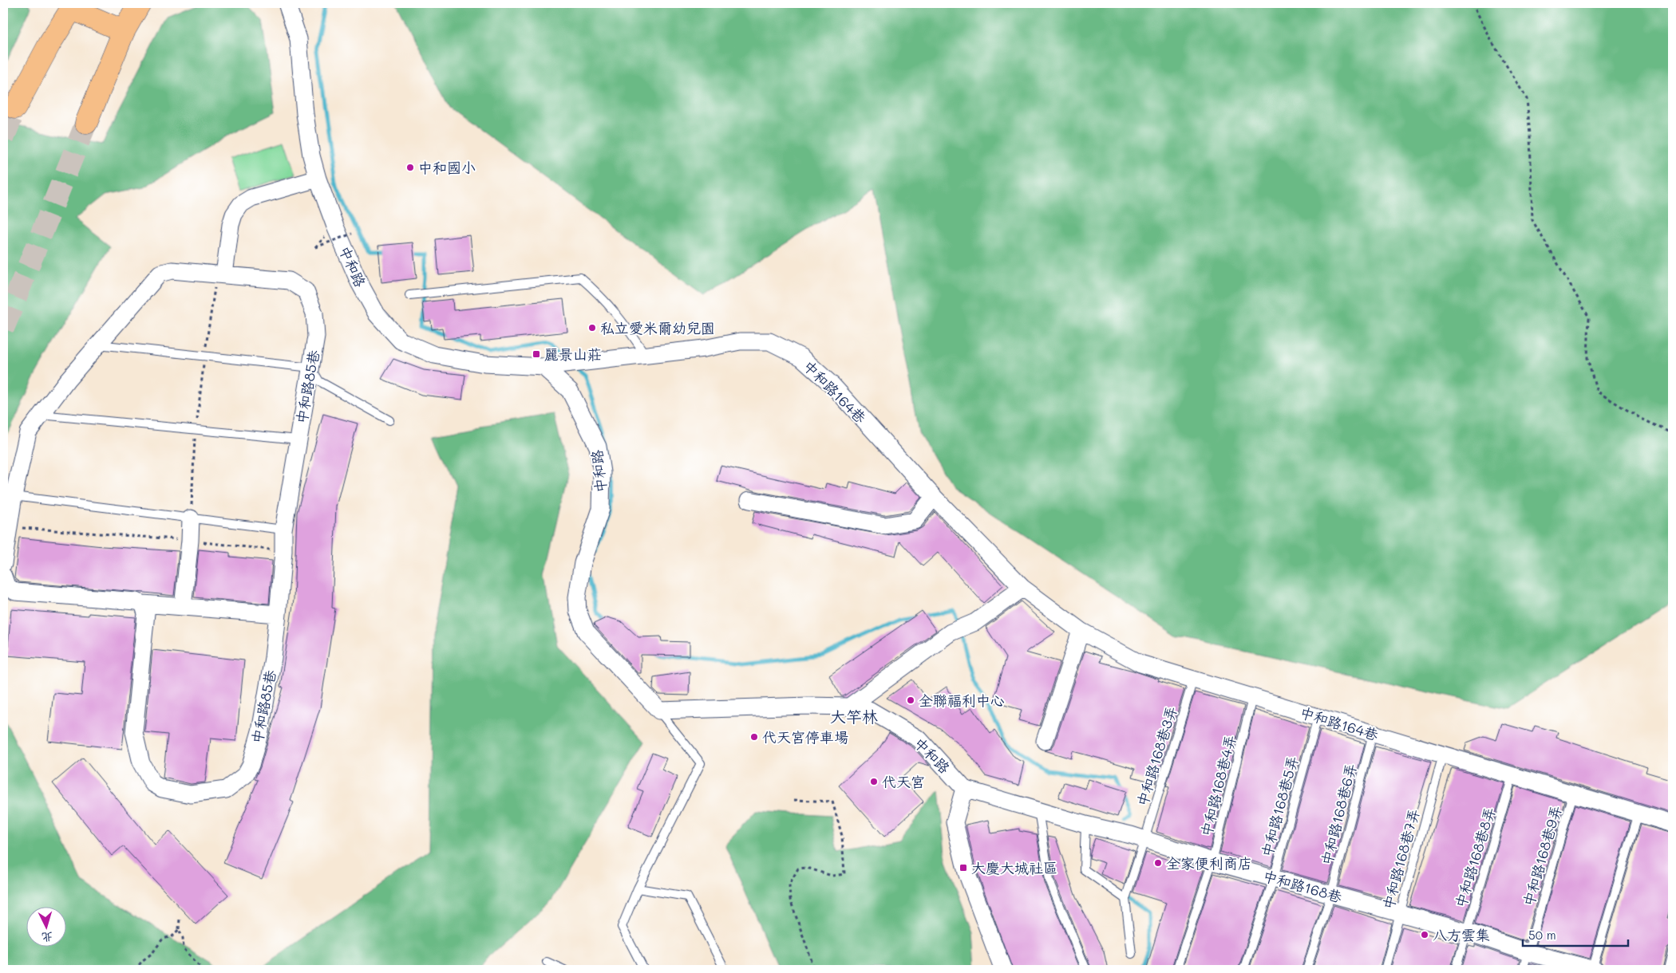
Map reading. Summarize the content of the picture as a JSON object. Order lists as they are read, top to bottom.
{
  "streets": {
    "street": [
      "中和路",
      "中和路85巷",
      "中和路164巷",
      "中和路168巷"
    ],
    "lane": [
      "中和路168巷3弄",
      "中和路168巷4弄",
      "中和路168巷5弄",
      "中和路168巷6弄",
      "中和路168巷9弄",
      "中和路168巷8弄",
      "中和路168巷7弄"
    ]
  },
  "crossings": [
    ["中和路", "中和路164巷"],
    ["中和路", "中和路168巷"],
    ["中和路164巷", "中和路168巷3弄"],
    ["中和路164巷", "中和路168巷4弄"],
    ["中和路164巷", "中和路168巷5弄"],
    ["中和路164巷", "中和路168巷6弄"],
    ["中和路164巷", "中和路168巷9弄"],
    ["中和路164巷", "中和路168巷8弄"],
    ["中和路164巷", "中和路168巷7弄"],
    ["中和路168巷3弄", "中和路168巷"],
    ["中和路168巷4弄", "中和路168巷"],
    ["中和路168巷5弄", "中和路168巷"],
    ["中和路168巷6弄", "中和路168巷"],
    ["中和路168巷9弄", "中和路168巷"],
    ["中和路168巷8弄", "中和路168巷"],
    ["中和路168巷7弄", "中和路168巷"]
  ],
  "districts": ["大竿林"],
  "places": {
    "other": [
      "中和國小",
      "私立愛米爾幼兒園",
      "全聯福利中心",
      "代天宮停車場",
      "代天宮",
      "全家便利商店",
      "八方雲集"
    ],
    "transit": ["麗景山莊", "大慶大城社區"]
  },
  "scale_bar": "50 m",
  "north": "bottom"
}
